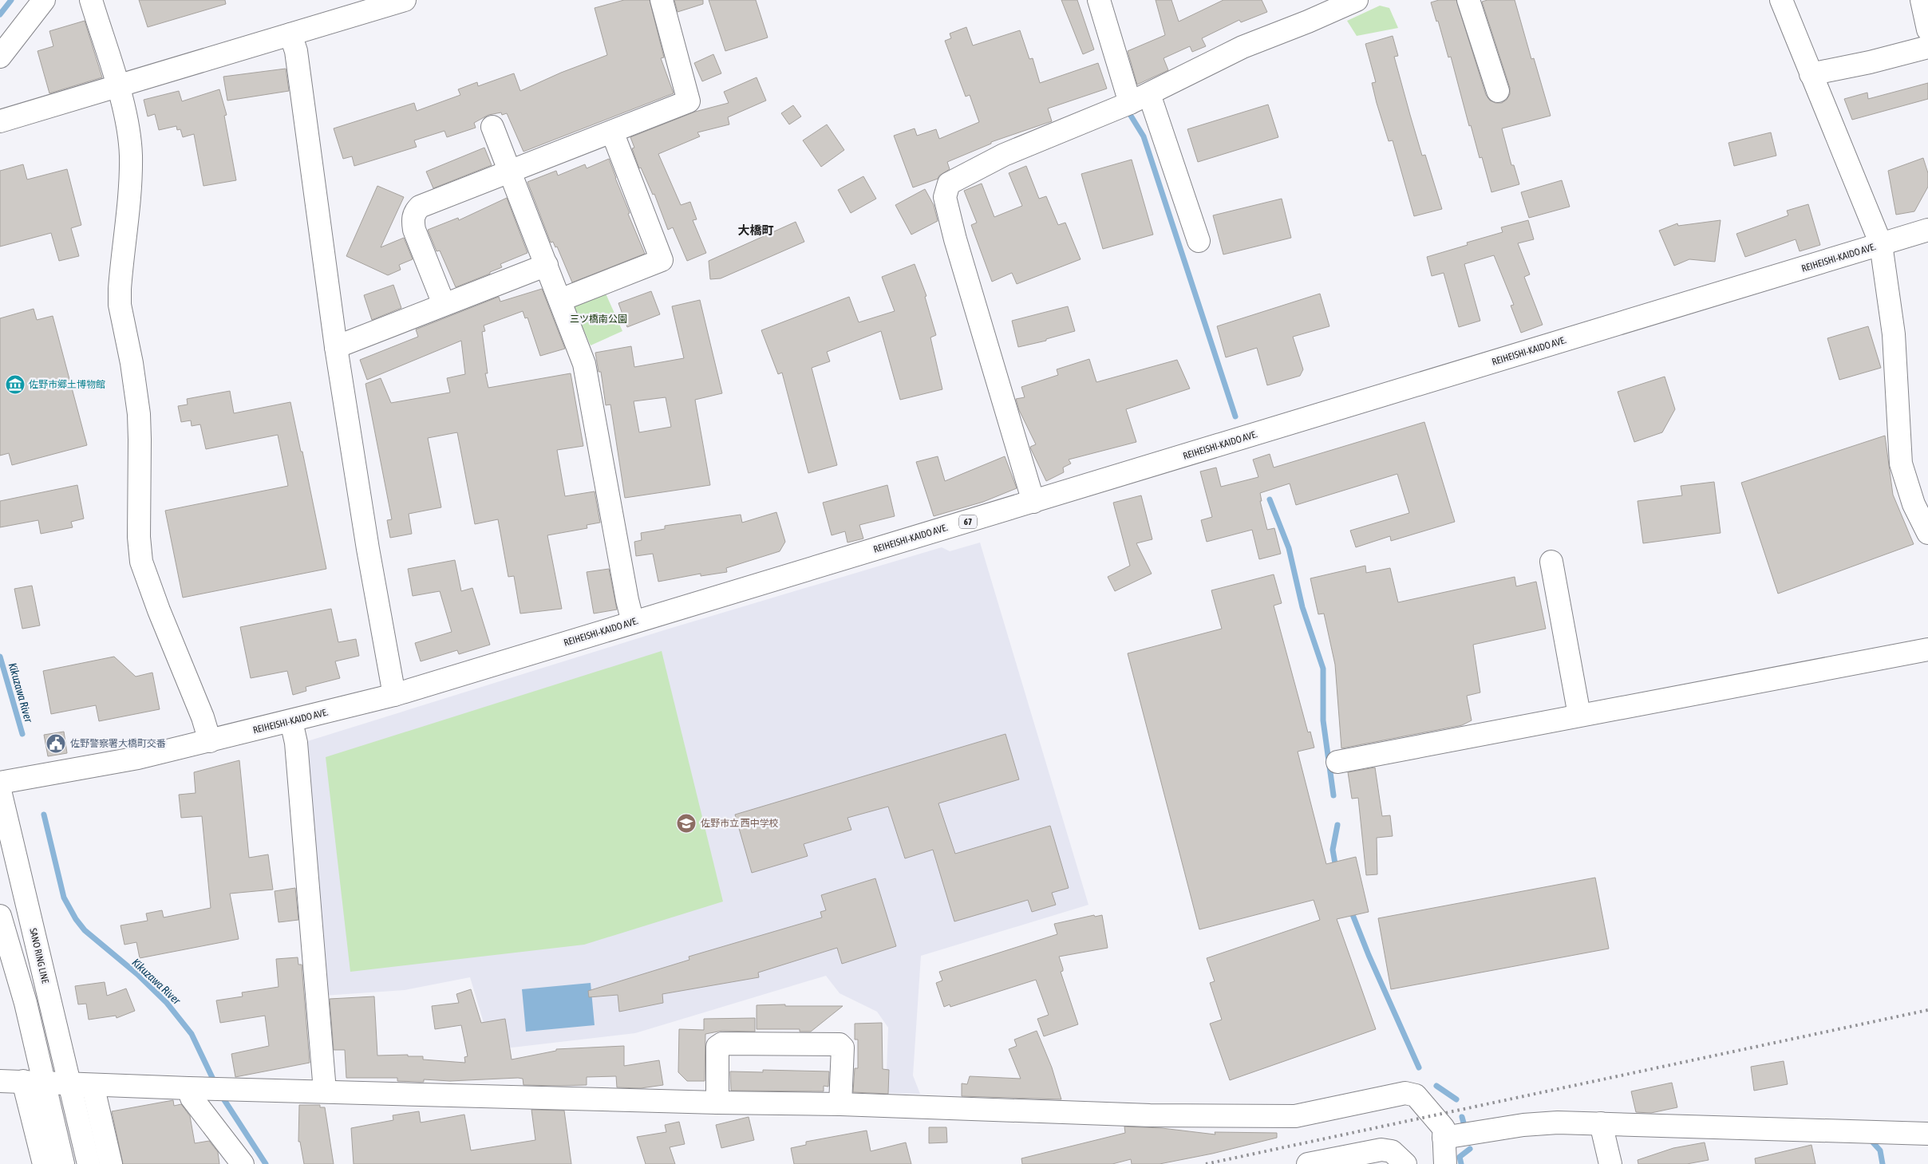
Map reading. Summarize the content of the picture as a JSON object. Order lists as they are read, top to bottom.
{
  "streets": {
    "street": ["REIHEISHI-KAIDO AVE.", "67", "SANO RING LINE"]
  },
  "districts": ["大橋町"],
  "water": ["Kikuzawa River"],
  "parks": ["三ツ橋南公園"],
  "places": {
    "museum": ["佐野市郷土博物館"],
    "public building": ["佐野警察署大橋町交番"],
    "school or university": ["佐野市立 西中学校"]
  }
}
